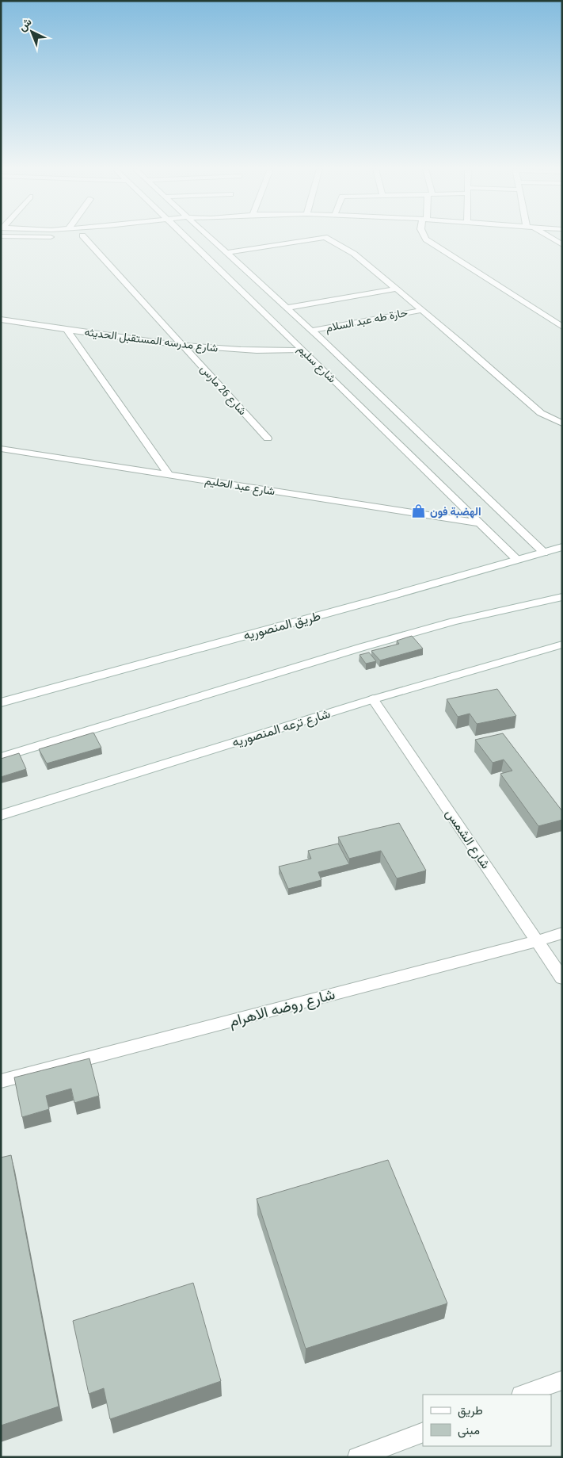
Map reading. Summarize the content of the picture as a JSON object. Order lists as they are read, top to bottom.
{
  "streets": {
    "street": [
      "حارة طه عبد السلام",
      "شارع مدرسه المستقبل الحديثه",
      "شارع سليم",
      "شارع 26 مارس",
      "شارع عبد الحليم",
      "طريق المنصوريه",
      "شارع ترعه المنصوريه",
      "شارع الشمس",
      "شارع روضه الاهرام"
    ]
  },
  "crossings": [
    ["حارة طه عبد السلام", "شارع سليم"],
    ["شارع مدرسه المستقبل الحديثه", "شارع سليم"],
    ["شارع مدرسه المستقبل الحديثه", "شارع 26 مارس"],
    ["شارع سليم", "شارع عبد الحليم"],
    ["شارع سليم", "طريق المنصوريه"],
    ["شارع ترعه المنصوريه", "شارع الشمس"],
    ["شارع الشمس", "شارع روضه الاهرام"]
  ],
  "places": {
    "shop": ["الهضبة فون"]
  },
  "legend": ["طريق", "مبنى"],
  "north": "top left"
}
